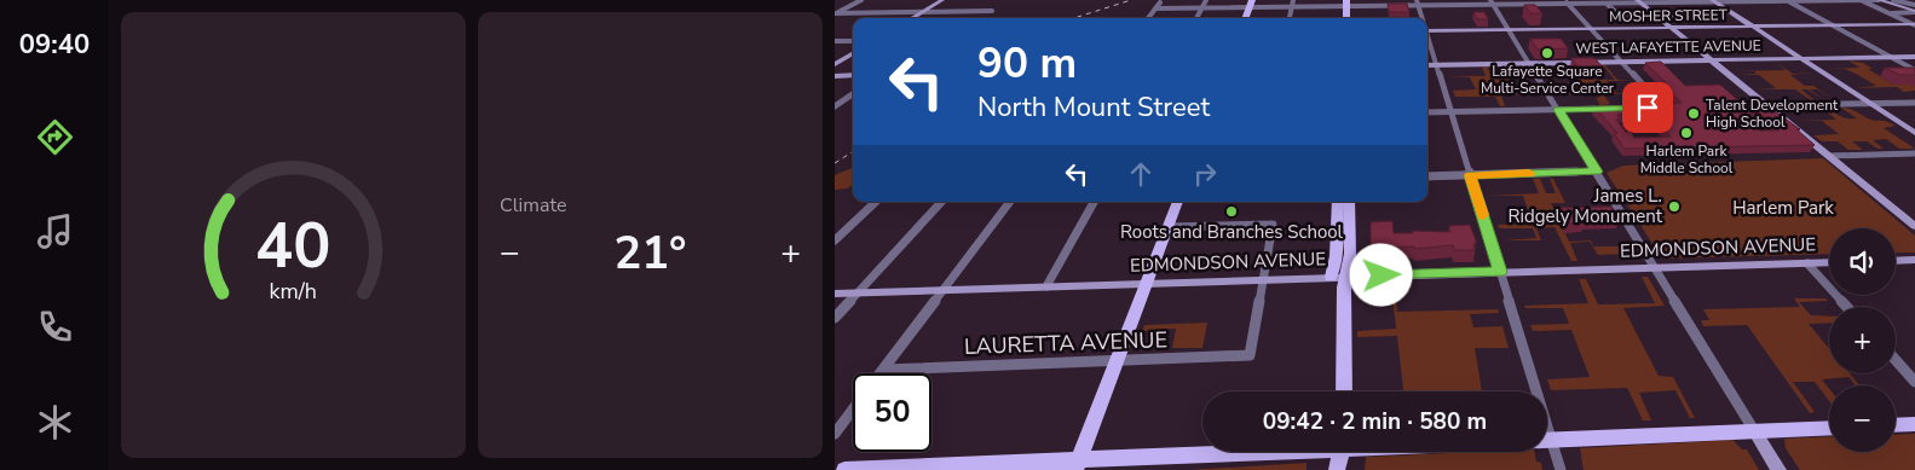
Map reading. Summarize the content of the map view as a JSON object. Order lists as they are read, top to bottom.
{
  "streets": {
    "main road": ["MOSHER STREET", "WEST LAFAYETTE AVENUE", "EDMONDSON AVENUE"],
    "street": ["LAURETTA AVENUE"]
  },
  "crossings": [
    ["EDMONDSON AVENUE", "LAURETTA AVENUE"]
  ],
  "parks": ["Harlem Park"],
  "places": [
    "Lafayette Square Multi-Service Center",
    "Talent Development High School",
    "Harlem Park Middle School",
    "James L. Ridgely Monument",
    "Roots and Branches School"
  ],
  "page": {
    "tabs": "09:40",
    "tile": "Climate",
    "turn": ["90 m", "North Mount Street"],
    "heat": ["−", "21°", "+"],
    "map_buttons": ["+", "−"],
    "limit": "50",
    "trip": "09:42 · 2 min · 580 m",
    "gauge": ["40", "km/h"]
  }
}
